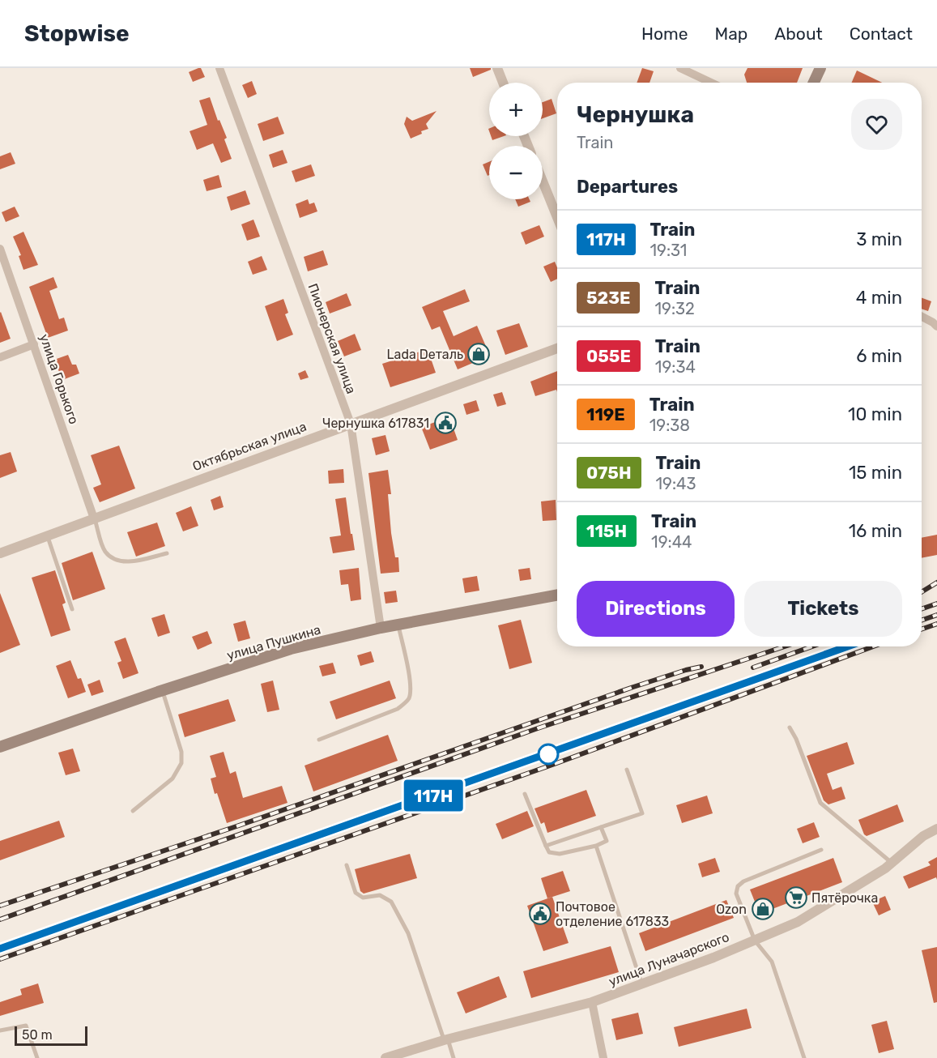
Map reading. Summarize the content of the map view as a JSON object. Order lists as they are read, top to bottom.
{
  "streets": {
    "main road": ["улица Пушкина"],
    "street": [
      "Пионерская улица",
      "улица Горького",
      "Октябрьская улица",
      "улица Луначарского"
    ]
  },
  "crossings": [
    ["Пионерская улица", "Октябрьская улица"],
    ["Пионерская улица", "улица Пушкина"],
    ["улица Горького", "Октябрьская улица"]
  ],
  "places": {
    "shop": ["Lada Dеталь", "Ozon"],
    "public building": ["Чернушка 617831", "Почтовое отделение 617833"],
    "supermarket": ["Пятёрочка"]
  },
  "scale_bar": "50 m",
  "page": {
    "header": "Stopwise",
    "nav": [
      "Home",
      "Map",
      "About",
      "Contact"
    ],
    "on_map": "117Н",
    "map_buttons": ["+", "−"],
    "heading": [
      ["Чернушка", "Train"],
      "Departures"
    ],
    "list": [
      {
        "mark": "117Н",
        "name": "Train",
        "note": "19:31",
        "value": "3 min"
      },
      {
        "mark": "523Е",
        "name": "Train",
        "note": "19:32",
        "value": "4 min"
      },
      {
        "mark": "055Е",
        "name": "Train",
        "note": "19:34",
        "value": "6 min"
      },
      {
        "mark": "119Е",
        "name": "Train",
        "note": "19:38",
        "value": "10 min"
      },
      {
        "mark": "075Н",
        "name": "Train",
        "note": "19:43",
        "value": "15 min"
      },
      {
        "mark": "115Н",
        "name": "Train",
        "note": "19:44",
        "value": "16 min"
      }
    ],
    "buttons": ["Directions", "Tickets"],
    "scale": "50 m"
  }
}
